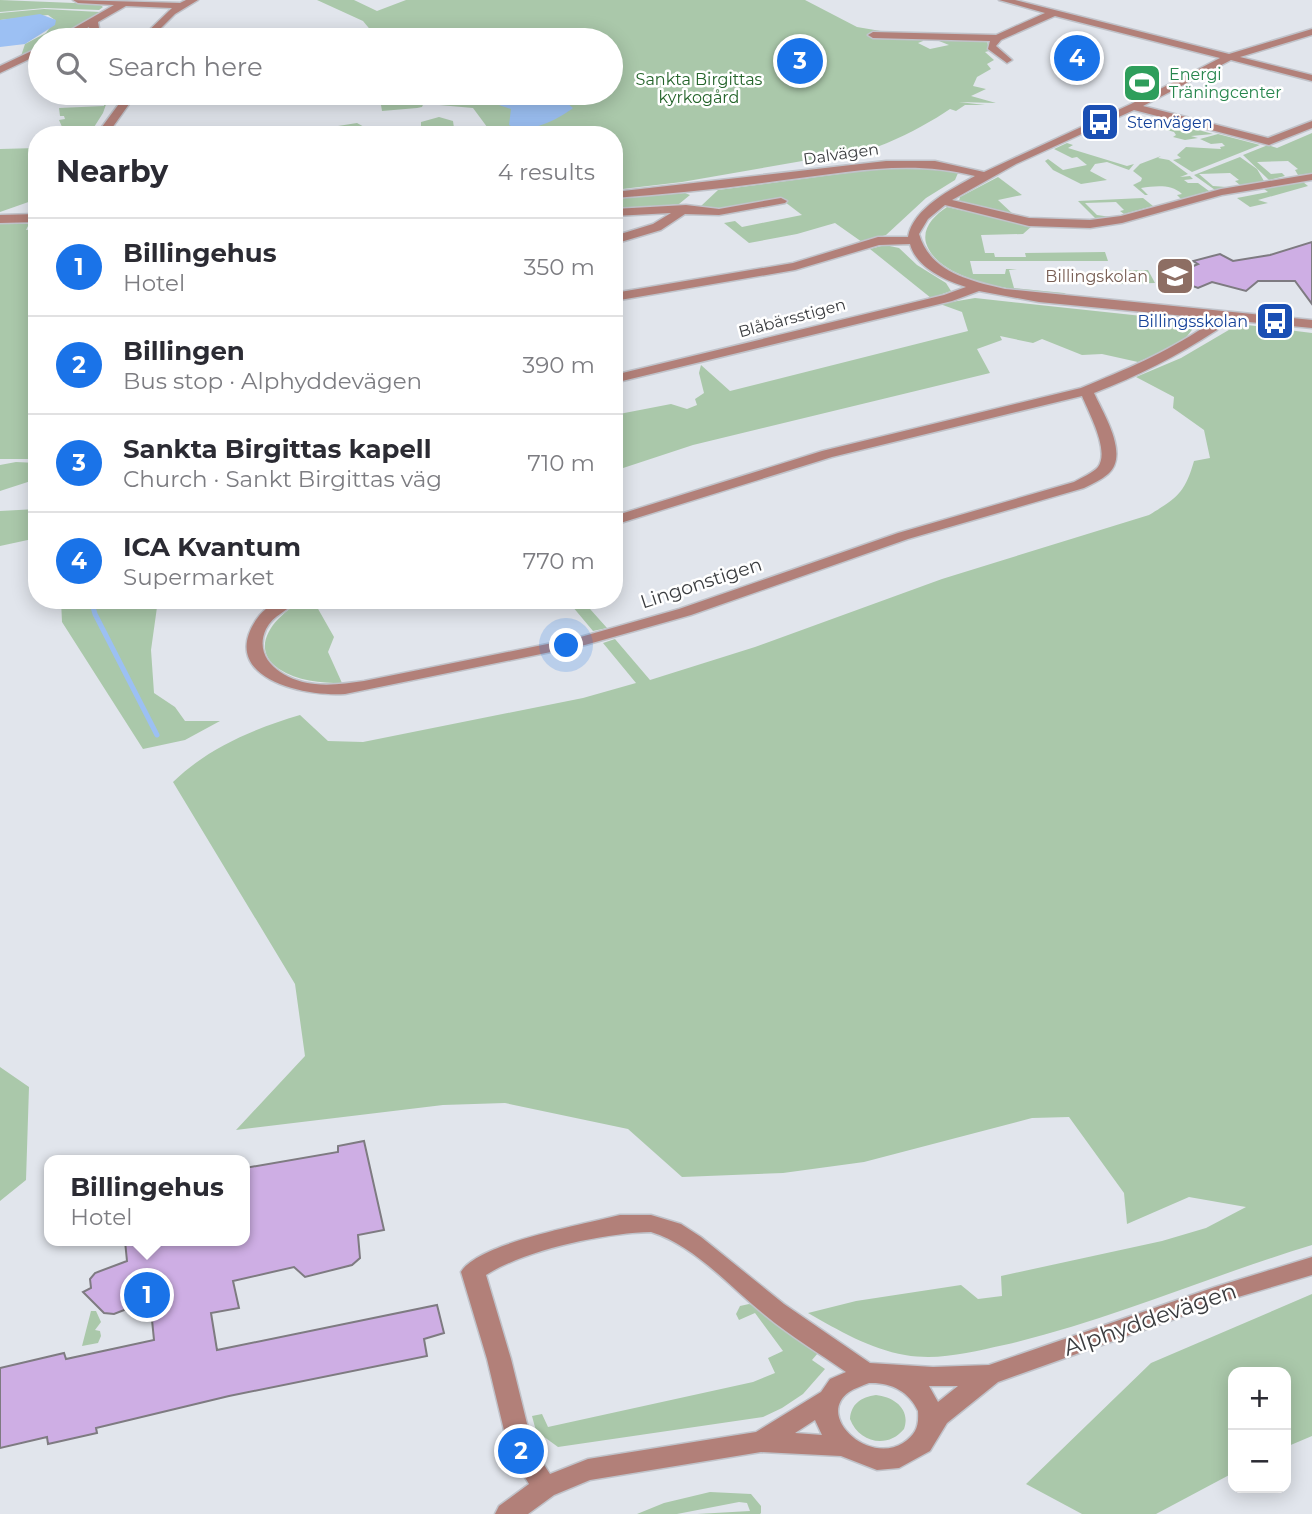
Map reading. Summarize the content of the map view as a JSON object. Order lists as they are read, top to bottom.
{
  "streets": {
    "street": [
      "Dalvägen",
      "Blåbärsstigen",
      "Lingonstigen",
      "Alphyddevägen"
    ]
  },
  "parks": ["Sankta Birgittas kyrkogård"],
  "places": {
    "sports": ["Energi Träningcenter"],
    "bus stop": ["Stenvägen", "Billingsskolan"],
    "school or university": ["Billingskolan"]
  },
  "page": {
    "search": "Search here",
    "pins": [
      "4",
      "3",
      "1",
      "2"
    ],
    "heading": ["Nearby", "4 results"],
    "list": [
      {
        "mark": "1",
        "name": "Billingehus",
        "note": "Hotel",
        "value": "350 m"
      },
      {
        "mark": "2",
        "name": "Billingen",
        "note": "Bus stop · Alphyddevägen",
        "value": "390 m"
      },
      {
        "mark": "3",
        "name": "Sankta Birgittas kapell",
        "note": "Church · Sankt Birgittas väg",
        "value": "710 m"
      },
      {
        "mark": "4",
        "name": "ICA Kvantum",
        "note": "Supermarket",
        "value": "770 m"
      }
    ],
    "popup": ["Billingehus", "Hotel"],
    "map_buttons": ["+", "−"]
  }
}
